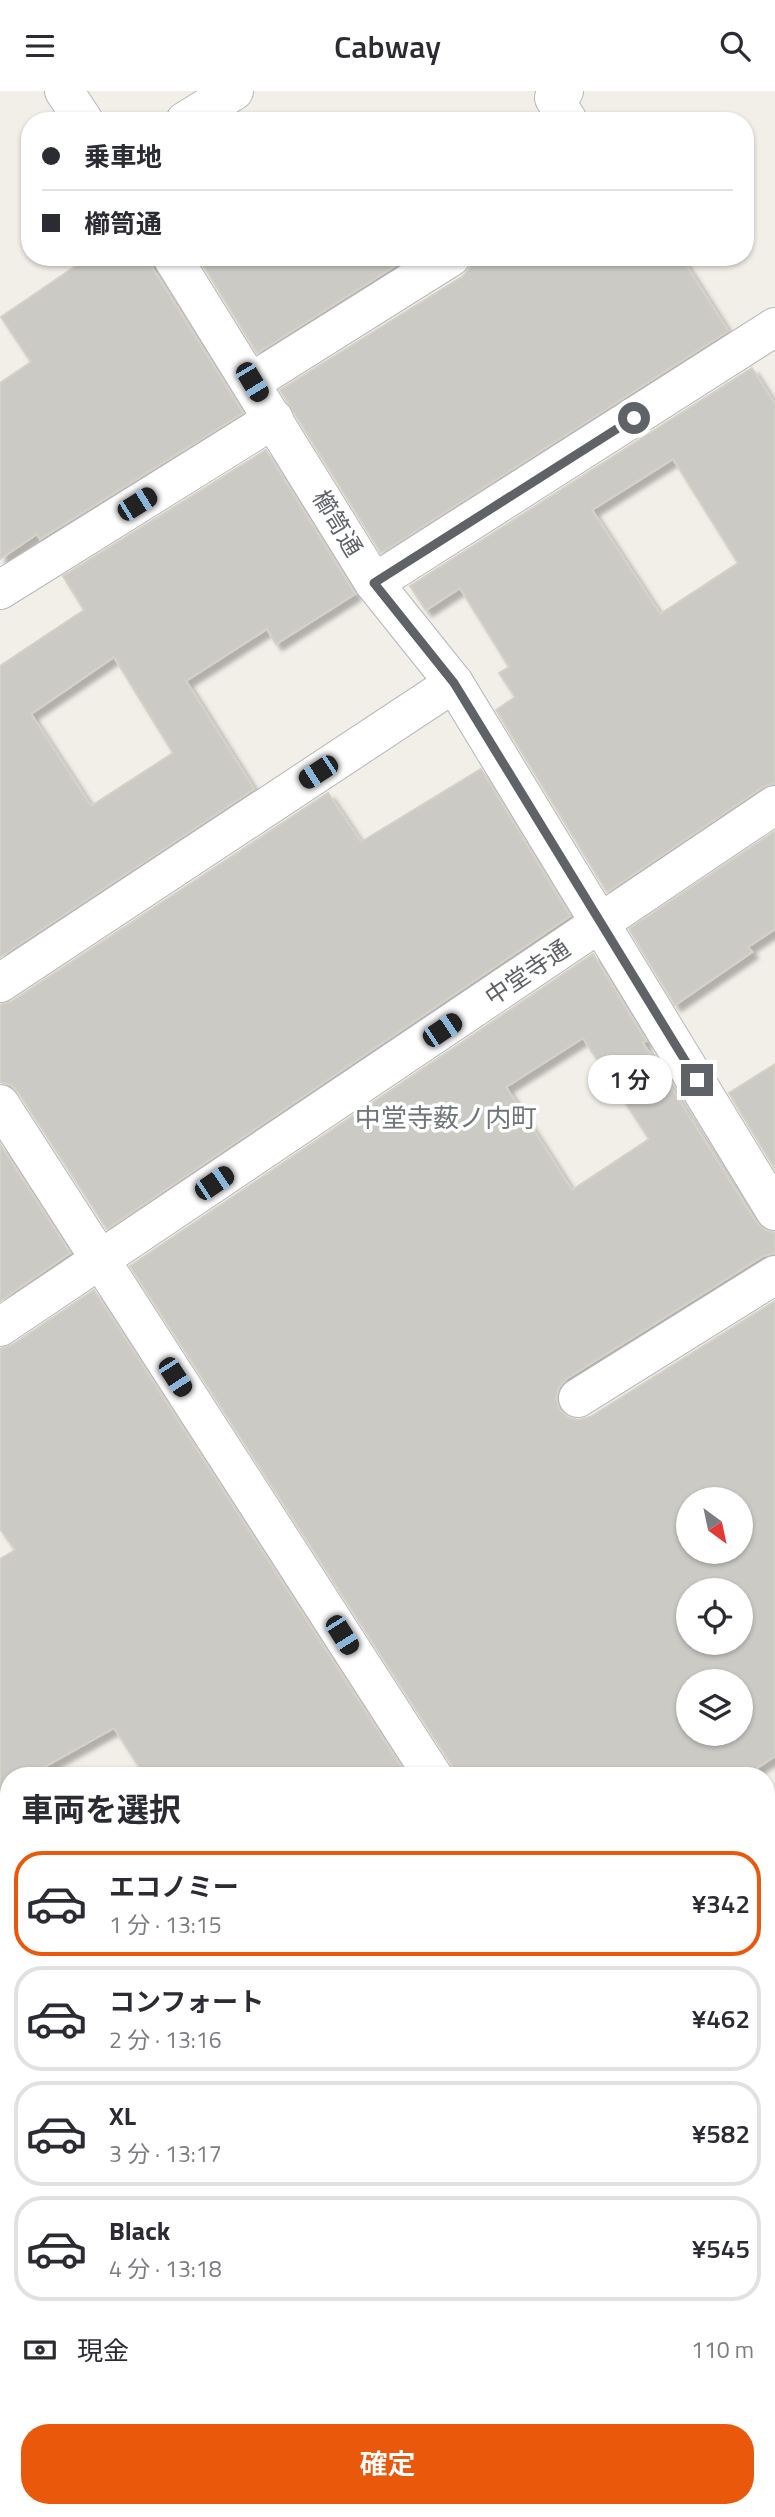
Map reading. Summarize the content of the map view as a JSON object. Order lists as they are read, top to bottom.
{
  "streets": {
    "street": ["櫛笥通", "中堂寺通"]
  },
  "crossings": [
    ["櫛笥通", "中堂寺通"]
  ],
  "districts": ["中堂寺薮ノ内町"],
  "north": "bottom right",
  "page": {
    "header": "Cabway",
    "banner": ["乗車地", "櫛笥通"],
    "bubble": "1 分",
    "heading": "車両を選択",
    "list": [
      {
        "name": "エコノミー",
        "note": "1 分 · 13:15",
        "value": "¥342"
      },
      {
        "name": "コンフォート",
        "note": "2 分 · 13:16",
        "value": "¥462"
      },
      {
        "name": "XL",
        "note": "3 分 · 13:17",
        "value": "¥582"
      },
      {
        "name": "Black",
        "note": "4 分 · 13:18",
        "value": "¥545"
      }
    ],
    "pay": ["現金", "110 m"],
    "buttons": "確定"
  }
}
